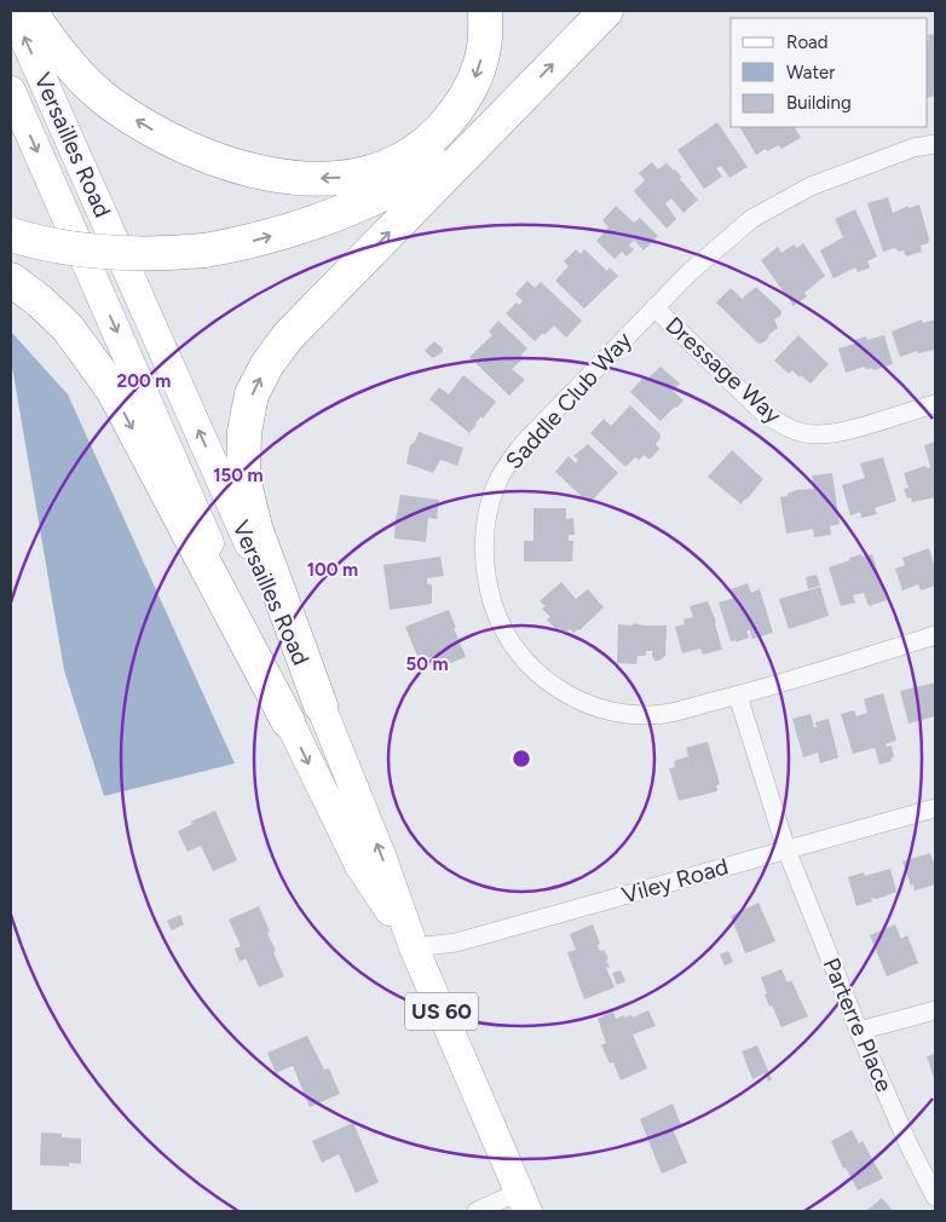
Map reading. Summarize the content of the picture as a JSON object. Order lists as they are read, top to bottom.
{
  "streets": {
    "main road": ["Versailles Road", "US 60"],
    "street": [
      "Dressage Way",
      "Saddle Club Way",
      "Viley Road",
      "Parterre Place"
    ]
  },
  "crossings": [
    ["Versailles Road", "Viley Road"],
    ["Dressage Way", "Saddle Club Way"],
    ["Viley Road", "Parterre Place"]
  ],
  "legend": ["Road", "Water", "Building"],
  "rings": [
    "200 m",
    "150 m",
    "100 m",
    "50 m"
  ]
}
